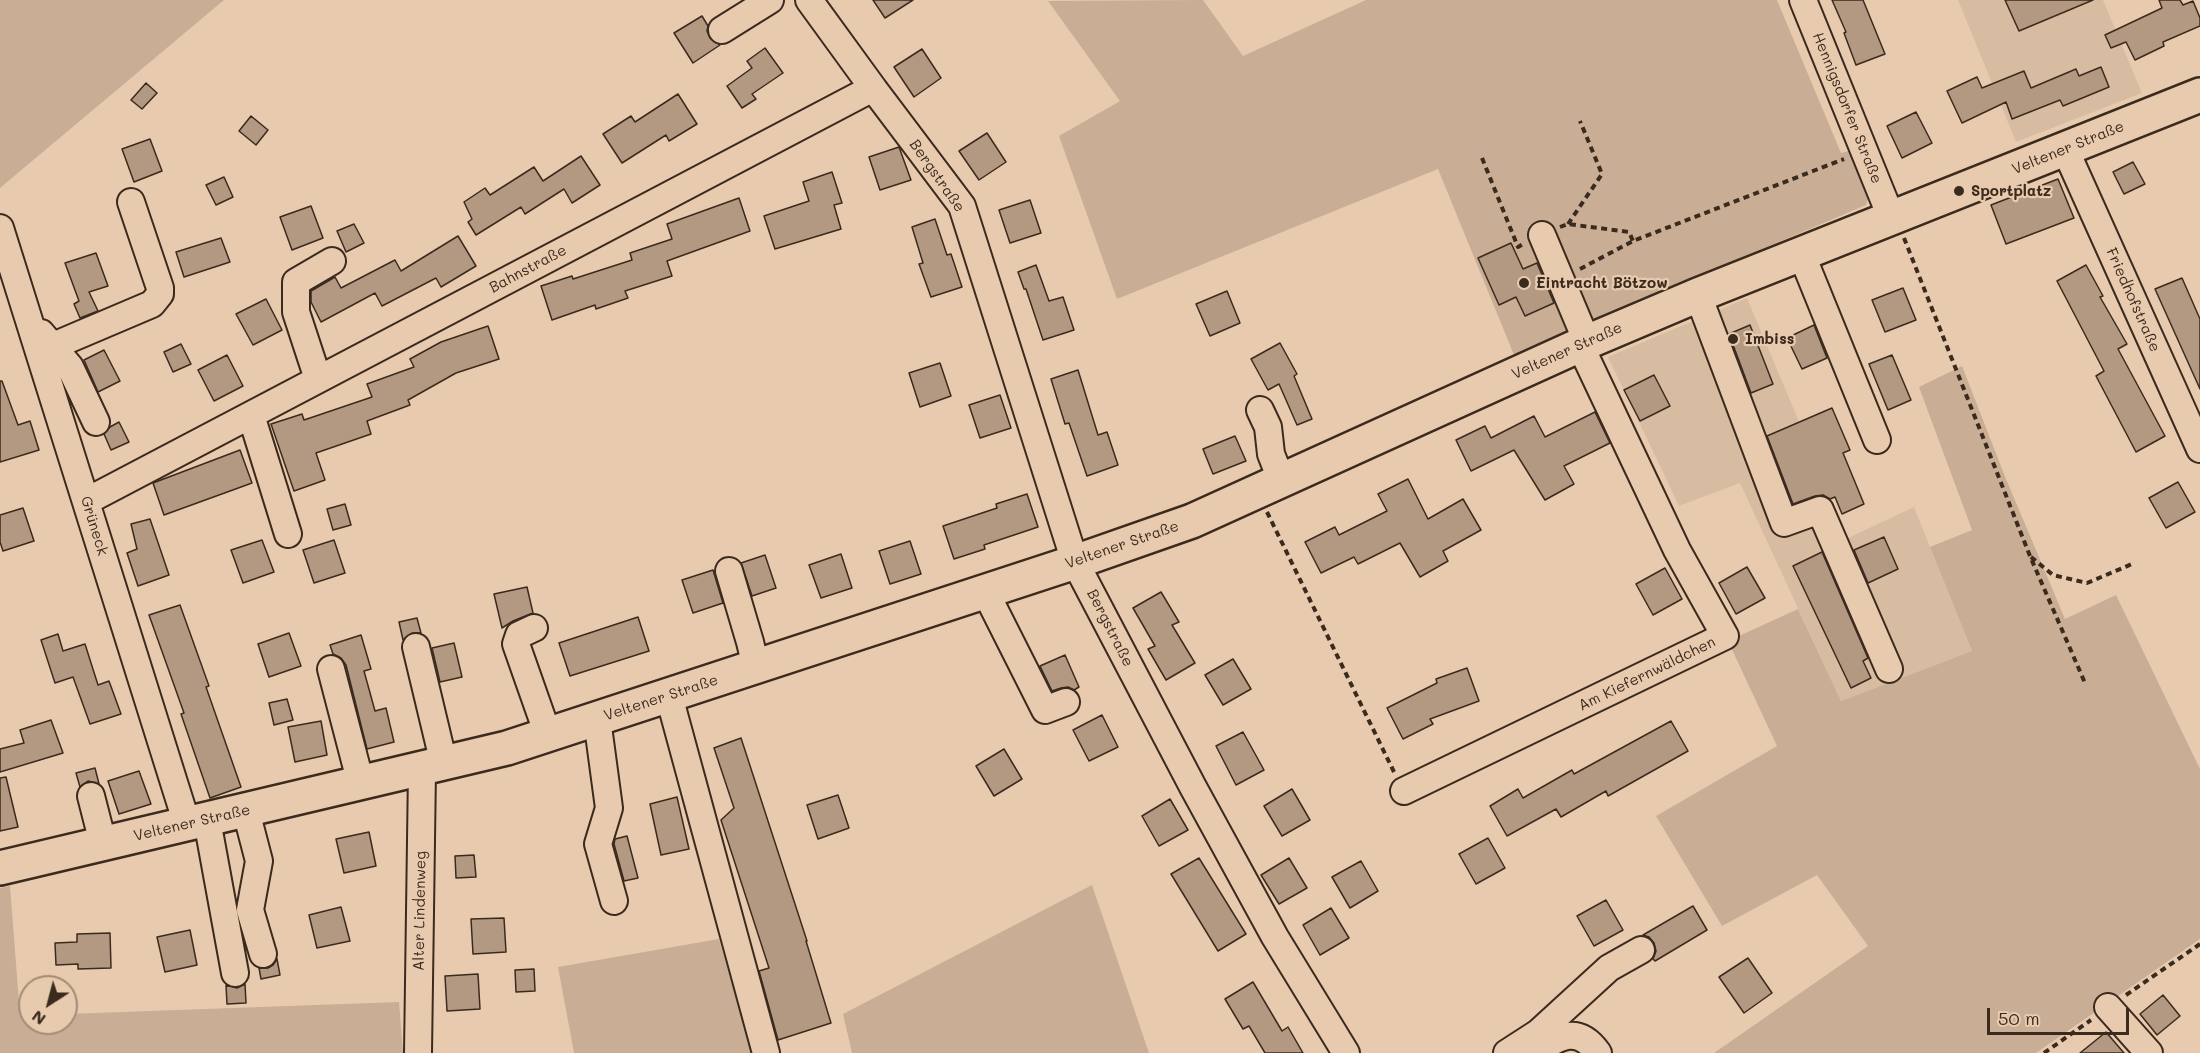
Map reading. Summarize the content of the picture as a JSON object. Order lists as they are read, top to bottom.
{
  "streets": {
    "main road": ["Veltener Straße"],
    "street": [
      "Hennigsdorfer Straße",
      "Bergstraße",
      "Bahnstraße",
      "Friedhofstraße",
      "Grüneck",
      "Am Kiefernwäldchen",
      "Alter Lindenweg"
    ]
  },
  "crossings": [
    ["Hennigsdorfer Straße", "Veltener Straße"],
    ["Veltener Straße", "Bergstraße"],
    ["Veltener Straße", "Friedhofstraße"],
    ["Veltener Straße", "Grüneck"],
    ["Veltener Straße", "Am Kiefernwäldchen"],
    ["Veltener Straße", "Alter Lindenweg"],
    ["Bergstraße", "Bahnstraße"],
    ["Bahnstraße", "Grüneck"]
  ],
  "places": ["Sportplatz", "Eintracht Bötzow", "Imbiss"],
  "scale_bar": "50 m",
  "north": "bottom left"
}
